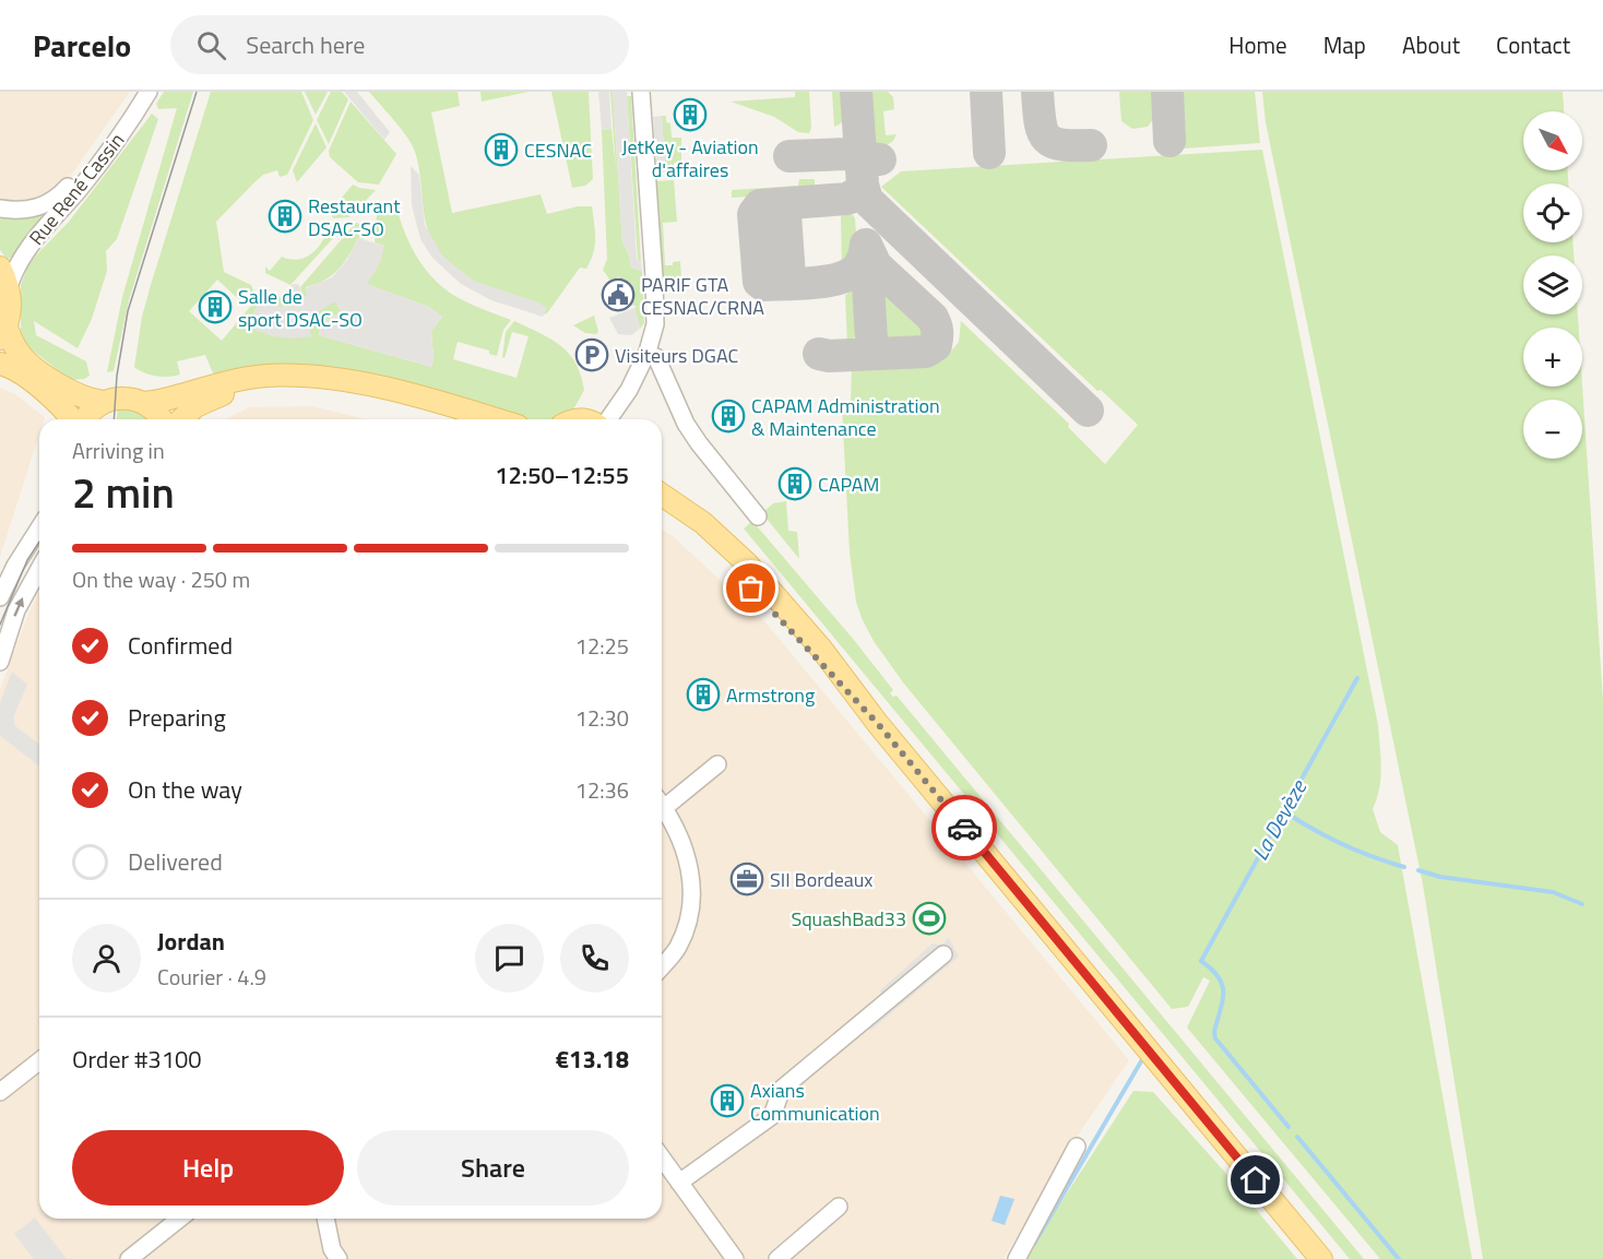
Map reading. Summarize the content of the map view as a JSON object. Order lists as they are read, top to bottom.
{
  "streets": {
    "street": ["Rue René Cassin"]
  },
  "water": ["La Devèze"],
  "places": {
    "building": [
      "JetKey - Aviation d'affaires",
      "CESNAC",
      "Restaurant DSAC-SO",
      "Salle de sport DSAC-SO",
      "CAPAM Administration & Maintenance",
      "CAPAM",
      "Armstrong",
      "Axians Communication"
    ],
    "public building": ["PARIF GTA CESNAC/CRNA"],
    "parking": ["Visiteurs DGAC"],
    "office": ["SII Bordeaux"],
    "sports": ["SquashBad33"]
  },
  "north": "bottom right",
  "page": {
    "header": "Parcelo",
    "search": "Search here",
    "nav": [
      "Home",
      "Map",
      "About",
      "Contact"
    ],
    "map_buttons": ["+", "−"],
    "heading": ["2 min", "Arriving in", "12:50–12:55"],
    "panel": [
      "Jordan",
      "Courier · 4.9",
      "Order #3100",
      "€13.18"
    ],
    "bar": "On the way · 250 m",
    "list": [
      ["Confirmed", "12:25"],
      ["Preparing", "12:30"],
      ["On the way", "12:36"],
      "Delivered"
    ],
    "buttons": ["Help", "Share"]
  }
}
